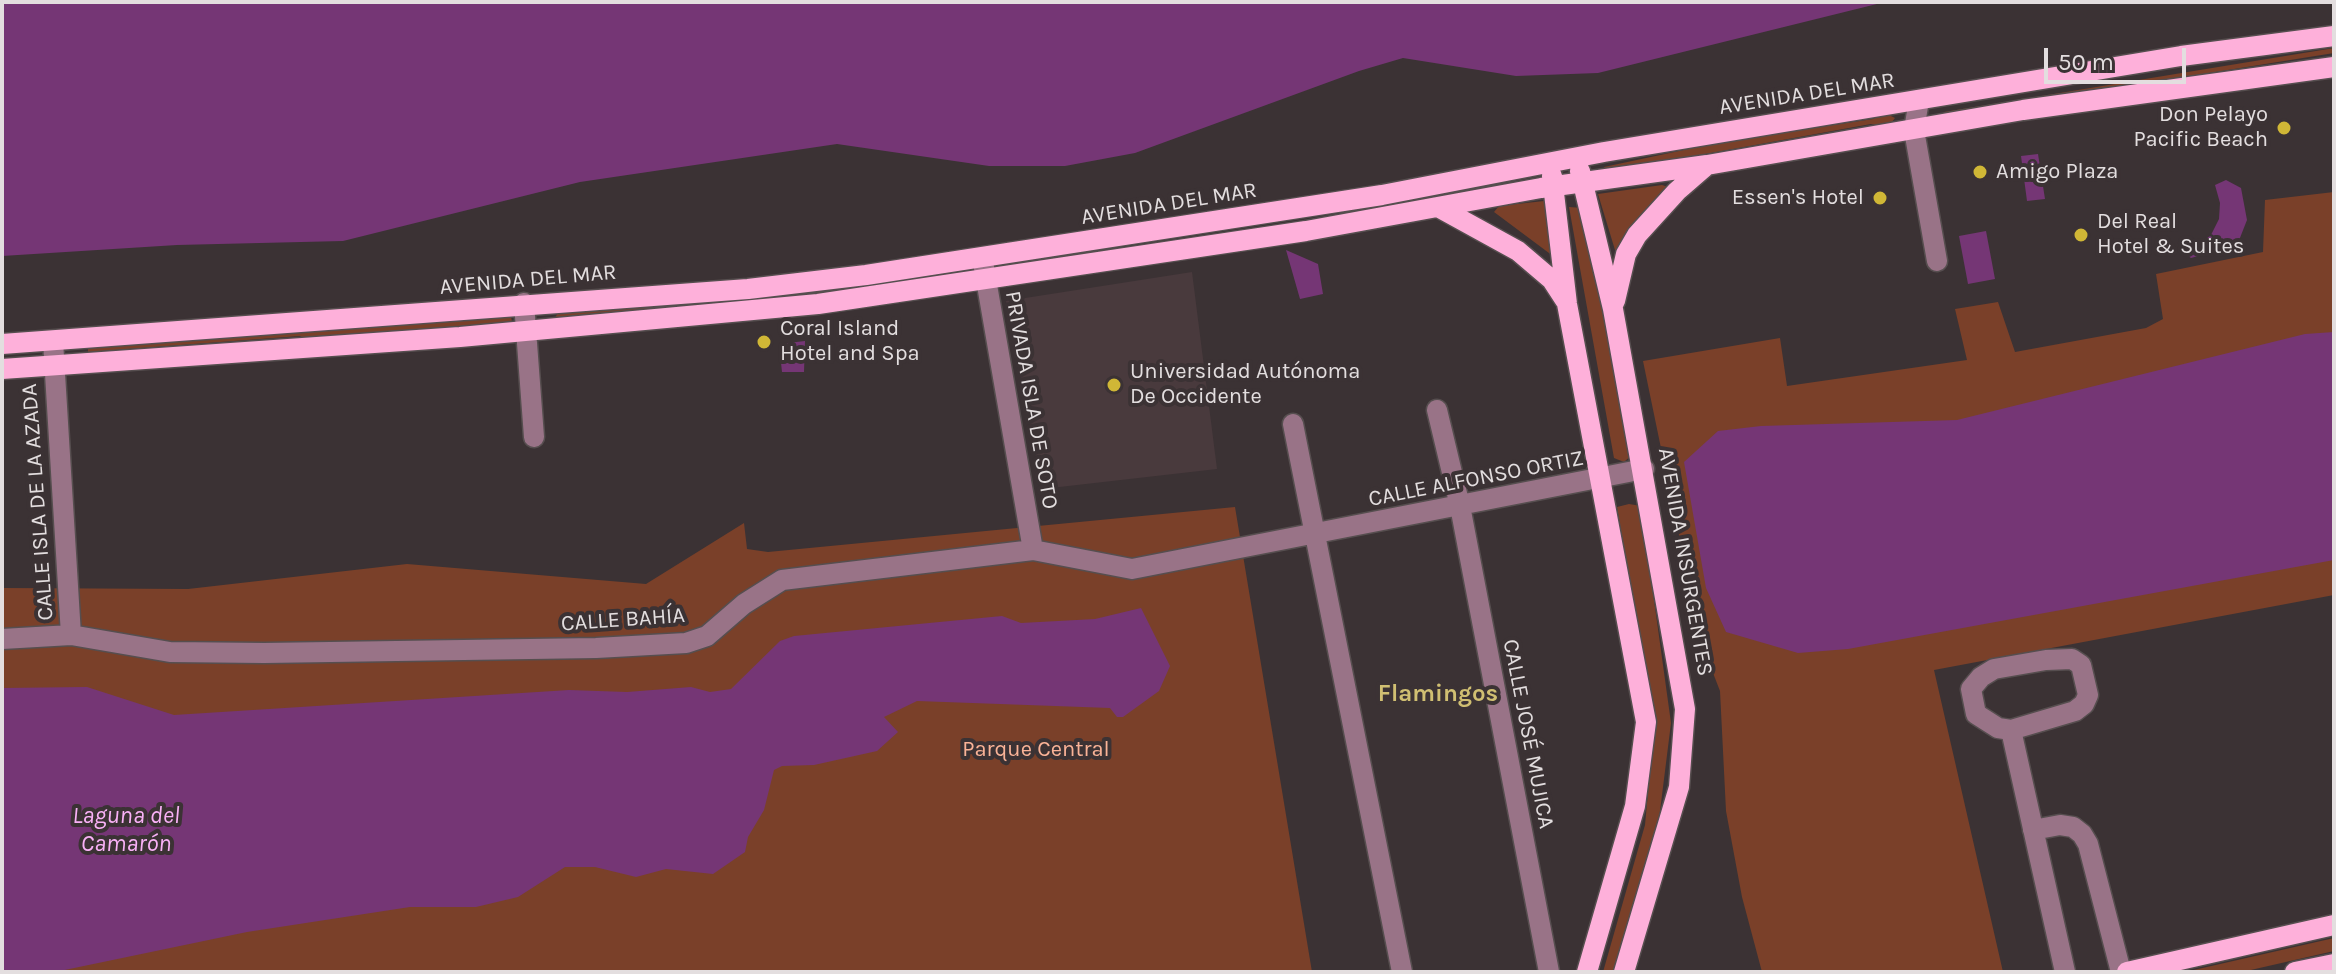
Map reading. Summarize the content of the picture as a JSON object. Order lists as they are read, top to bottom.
{
  "streets": {
    "main road": ["AVENIDA DEL MAR", "AVENIDA INSURGENTES"],
    "street": [
      "PRIVADA ISLA DE SOTO",
      "CALLE ALFONSO ORTIZ",
      "CALLE ISLA DE LA AZADA",
      "CALLE BAHÍA",
      "CALLE JOSÉ MUJICA"
    ]
  },
  "crossings": [
    ["AVENIDA DEL MAR", "PRIVADA ISLA DE SOTO"],
    ["AVENIDA DEL MAR", "CALLE ISLA DE LA AZADA"],
    ["AVENIDA DEL MAR", "AVENIDA INSURGENTES"],
    ["PRIVADA ISLA DE SOTO", "CALLE BAHÍA"],
    ["CALLE ALFONSO ORTIZ", "AVENIDA INSURGENTES"],
    ["CALLE ALFONSO ORTIZ", "CALLE BAHÍA"],
    ["CALLE ALFONSO ORTIZ", "CALLE JOSÉ MUJICA"],
    ["CALLE ISLA DE LA AZADA", "CALLE BAHÍA"]
  ],
  "districts": ["Flamingos"],
  "water": ["Laguna del Camarón"],
  "parks": ["Parque Central"],
  "places": [
    "Don Pelayo Pacific Beach",
    "Amigo Plaza",
    "Essen's Hotel",
    "Del Real Hotel & Suites",
    "Coral Island Hotel and Spa",
    "Universidad Autónoma De Occidente"
  ],
  "scale_bar": "50 m"
}
